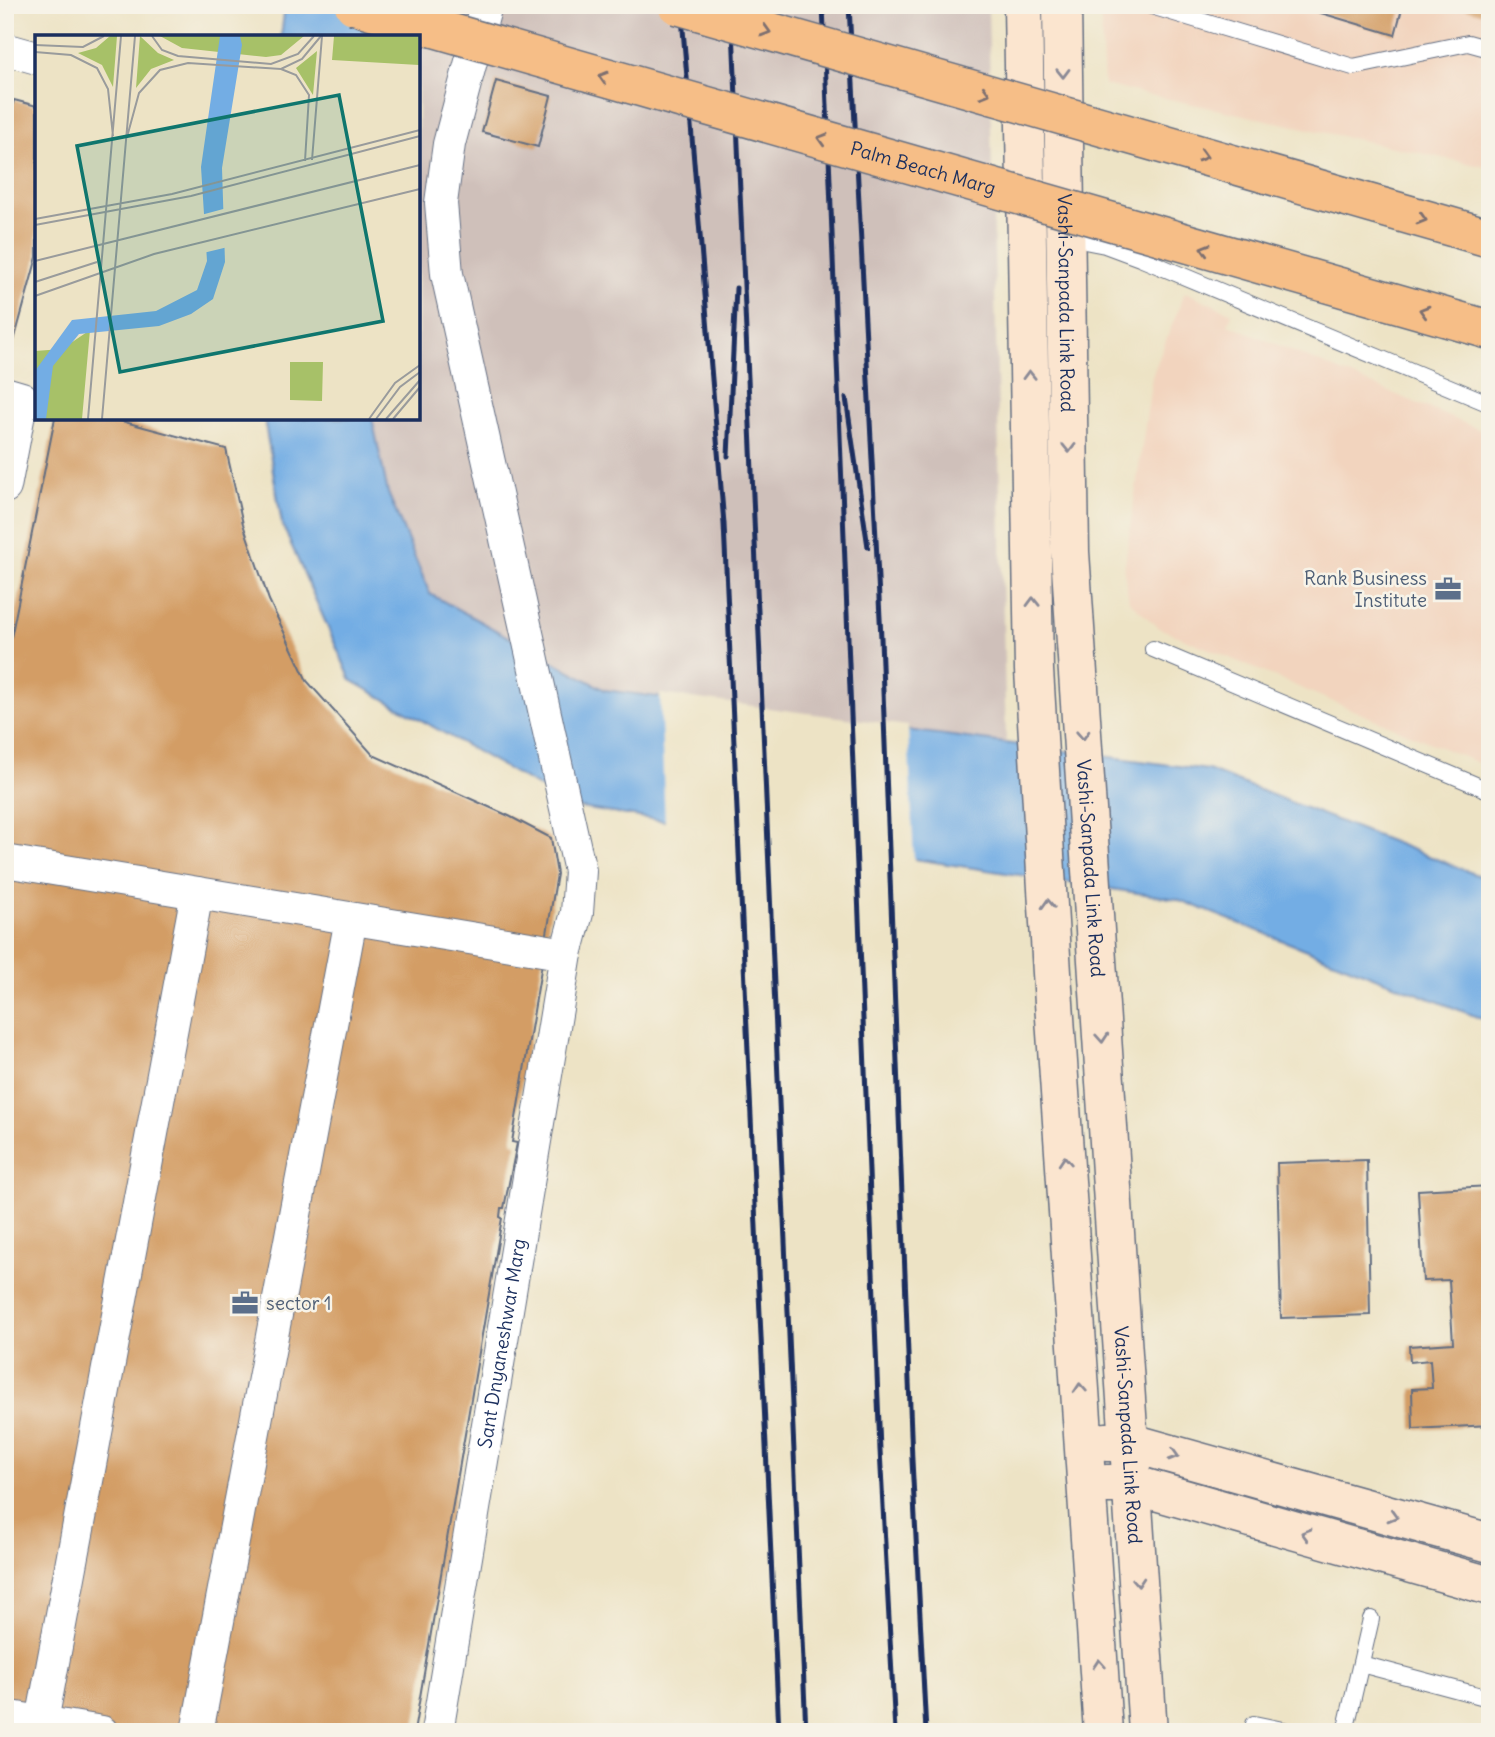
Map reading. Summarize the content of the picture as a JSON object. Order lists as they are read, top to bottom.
{
  "streets": {
    "main road": ["Palm Beach Marg", "Vashi-Sanpada Link Road"],
    "street": ["Sant Dnyaneshwar Marg"]
  },
  "places": {
    "office": ["Rank Business Institute", "sector 1"]
  }
}
